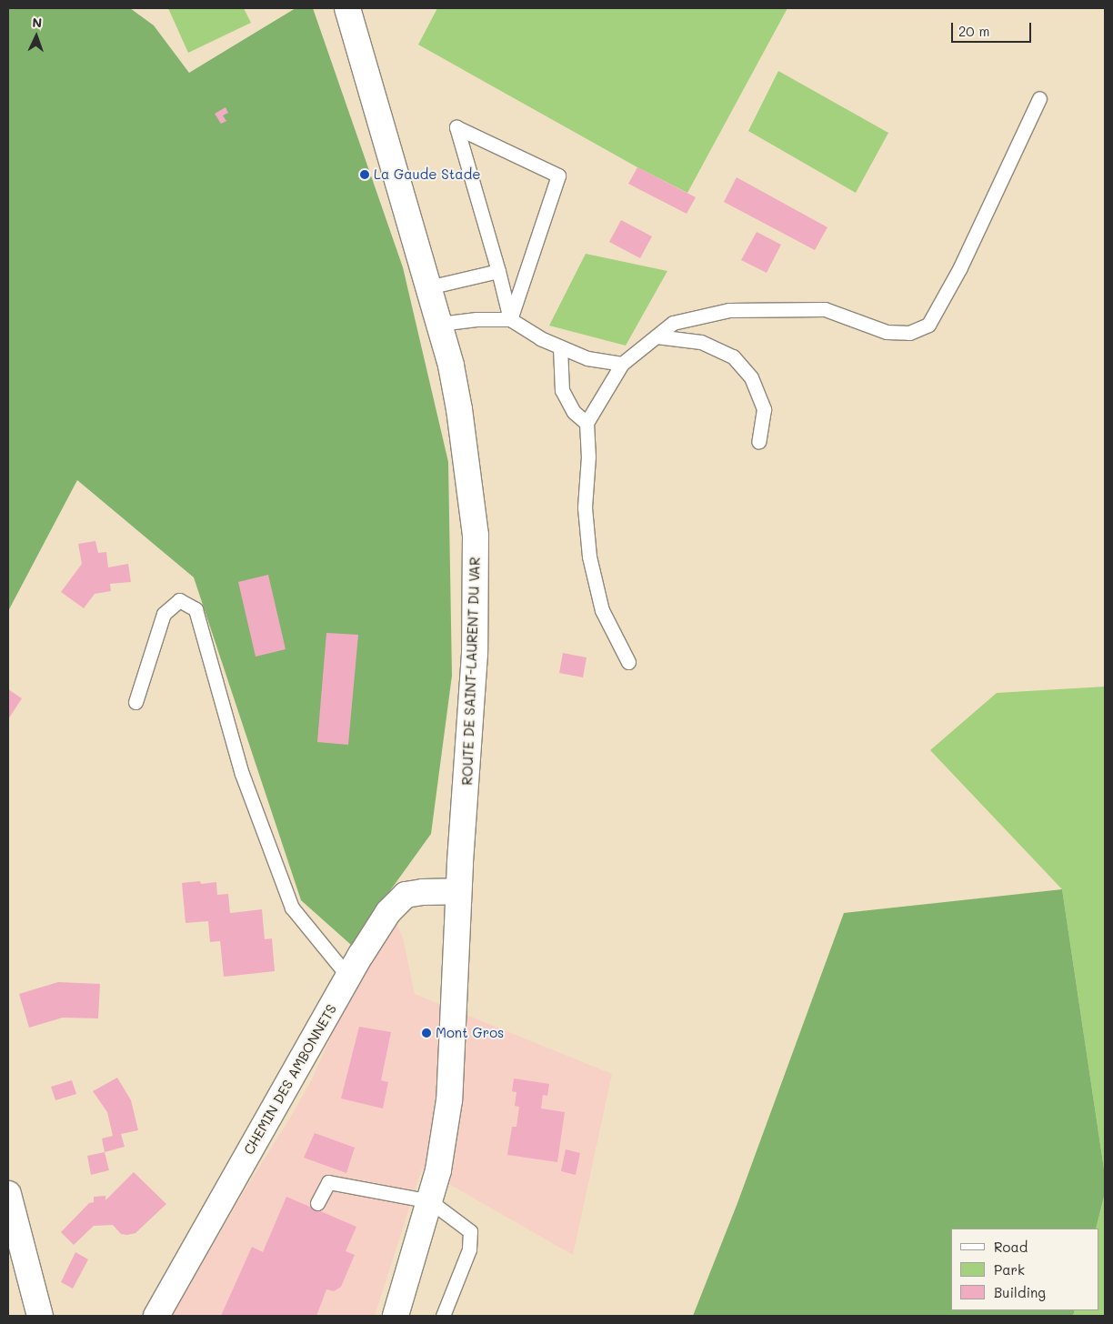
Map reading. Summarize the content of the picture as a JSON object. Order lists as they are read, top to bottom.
{
  "streets": {
    "main road": ["ROUTE DE SAINT-LAURENT DU VAR", "CHEMIN DES AMBONNETS"]
  },
  "crossings": [
    ["ROUTE DE SAINT-LAURENT DU VAR", "CHEMIN DES AMBONNETS"]
  ],
  "places": ["La Gaude Stade", "Mont Gros"],
  "legend": ["Road", "Park", "Building"],
  "scale_bar": "20 m",
  "north": "top"
}
